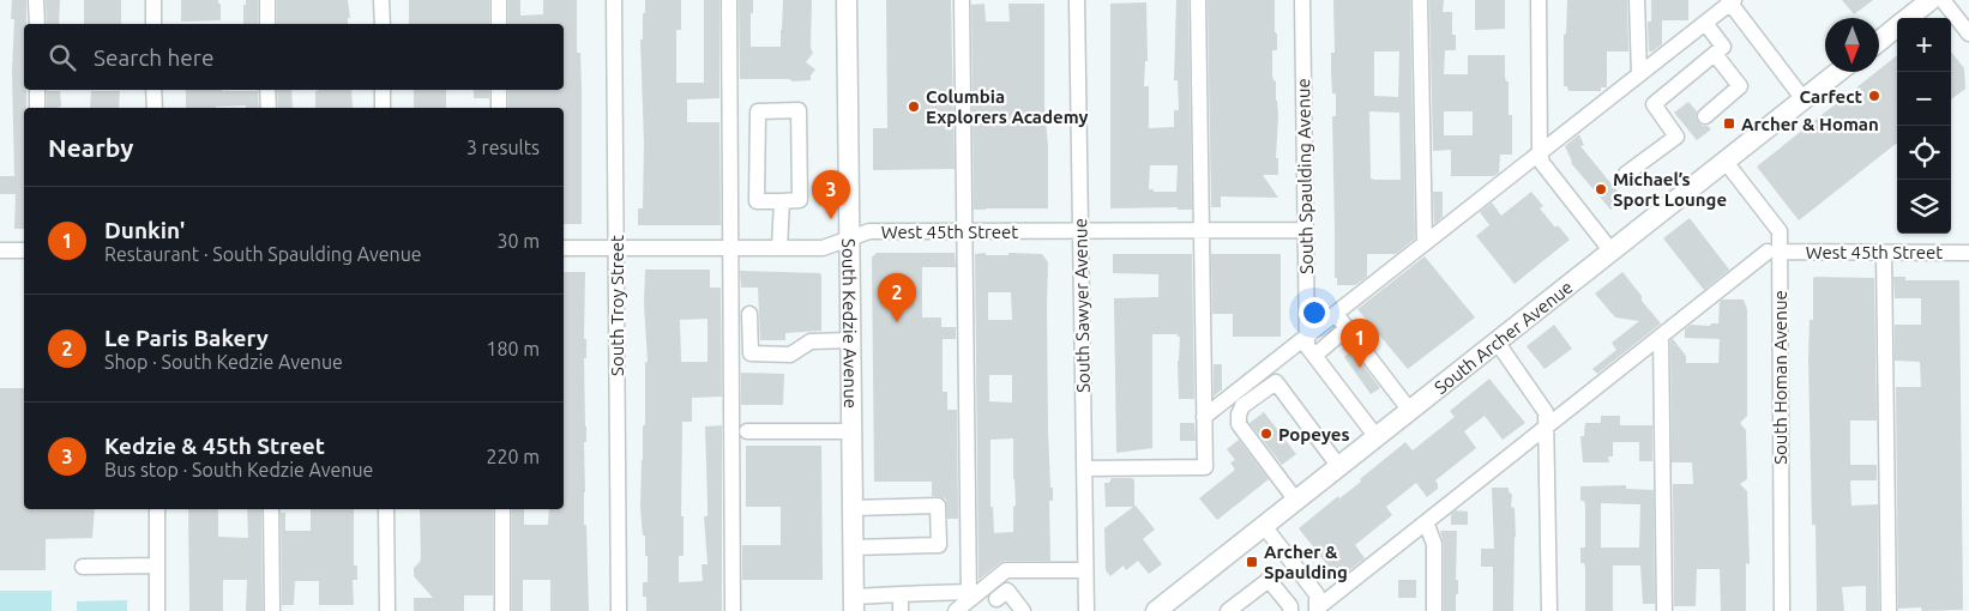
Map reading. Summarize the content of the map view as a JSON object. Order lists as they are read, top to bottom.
{
  "streets": {
    "main road": ["South Kedzie Avenue", "South Archer Avenue"],
    "street": [
      "South Spaulding Avenue",
      "West 45th Street",
      "South Troy Street",
      "South Sawyer Avenue",
      "South Homan Avenue"
    ]
  },
  "crossings": [
    ["South Spaulding Avenue", "West 45th Street"],
    ["South Spaulding Avenue", "South Archer Avenue"],
    ["West 45th Street", "South Troy Street"],
    ["West 45th Street", "South Sawyer Avenue"],
    ["West 45th Street", "South Kedzie Avenue"],
    ["West 45th Street", "South Homan Avenue"],
    ["South Archer Avenue", "South Homan Avenue"]
  ],
  "places": {
    "other": [
      "Carfect",
      "Columbia Explorers Academy",
      "Michael’s Sport Lounge",
      "Popeyes"
    ],
    "transit": ["Archer & Homan", "Archer & Spaulding"]
  },
  "north": "bottom",
  "page": {
    "map_buttons": ["+", "−"],
    "search": "Search here",
    "heading": ["Nearby", "3 results"],
    "pins": ["3", "2", "1"],
    "list": [
      {
        "mark": "1",
        "name": "Dunkin'",
        "note": "Restaurant · South Spaulding Avenue",
        "value": "30 m"
      },
      {
        "mark": "2",
        "name": "Le Paris Bakery",
        "note": "Shop · South Kedzie Avenue",
        "value": "180 m"
      },
      {
        "mark": "3",
        "name": "Kedzie & 45th Street",
        "note": "Bus stop · South Kedzie Avenue",
        "value": "220 m"
      }
    ]
  }
}
